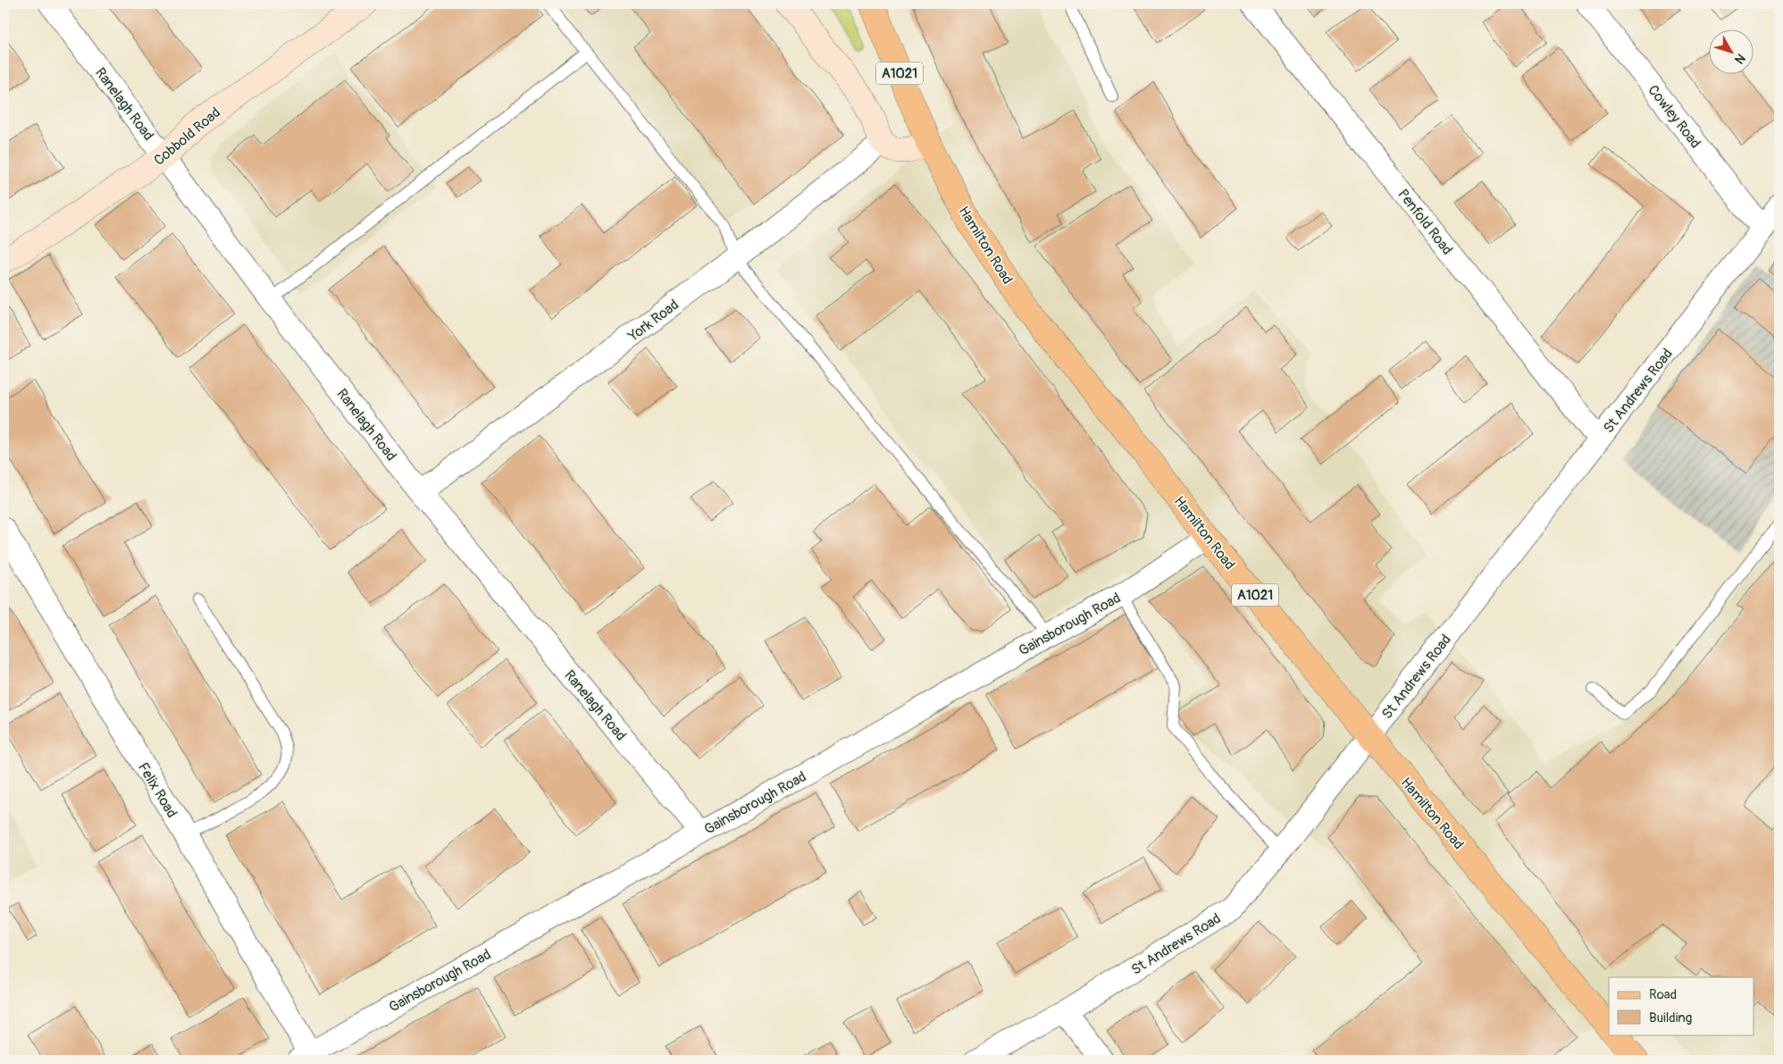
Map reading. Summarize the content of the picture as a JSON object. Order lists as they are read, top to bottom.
{
  "streets": {
    "main road": ["A1021", "Hamilton Road"],
    "street": [
      "Ranelagh Road",
      "Cowley Road",
      "Cobbold Road",
      "Penfold Road",
      "York Road",
      "St Andrews Road",
      "Gainsborough Road",
      "Felix Road"
    ]
  },
  "crossings": [
    ["Ranelagh Road", "Cobbold Road"],
    ["Ranelagh Road", "York Road"],
    ["Ranelagh Road", "Gainsborough Road"],
    ["Cowley Road", "St Andrews Road"],
    ["Penfold Road", "St Andrews Road"],
    ["Hamilton Road", "St Andrews Road"],
    ["Hamilton Road", "Gainsborough Road"],
    ["Gainsborough Road", "Felix Road"]
  ],
  "legend": ["Road", "Building"],
  "north": "bottom right"
}
